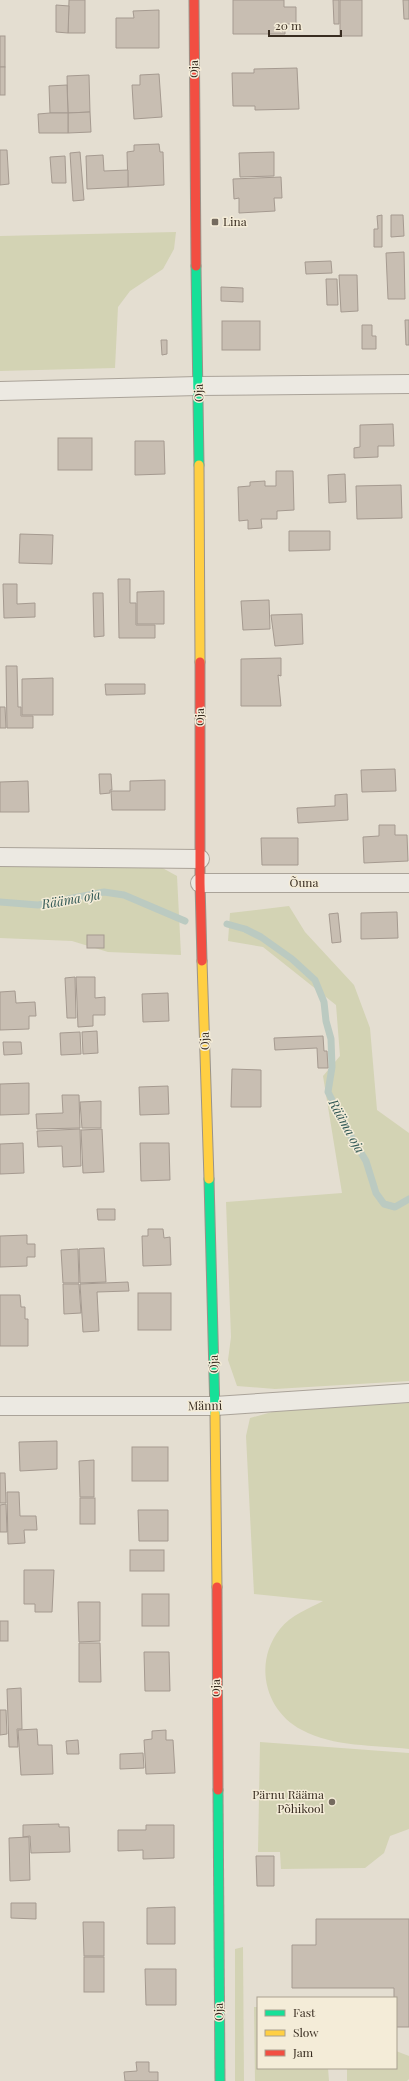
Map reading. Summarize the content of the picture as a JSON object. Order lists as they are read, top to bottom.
{
  "streets": {
    "street": ["Oja", "Õuna", "Männi"]
  },
  "crossings": [
    ["Oja", "Õuna"],
    ["Oja", "Männi"]
  ],
  "water": ["Rääma oja"],
  "places": {
    "transit": ["Lina"],
    "other": ["Pärnu Rääma Põhikool"]
  },
  "legend": ["Fast", "Slow", "Jam"],
  "scale_bar": "20 m"
}
